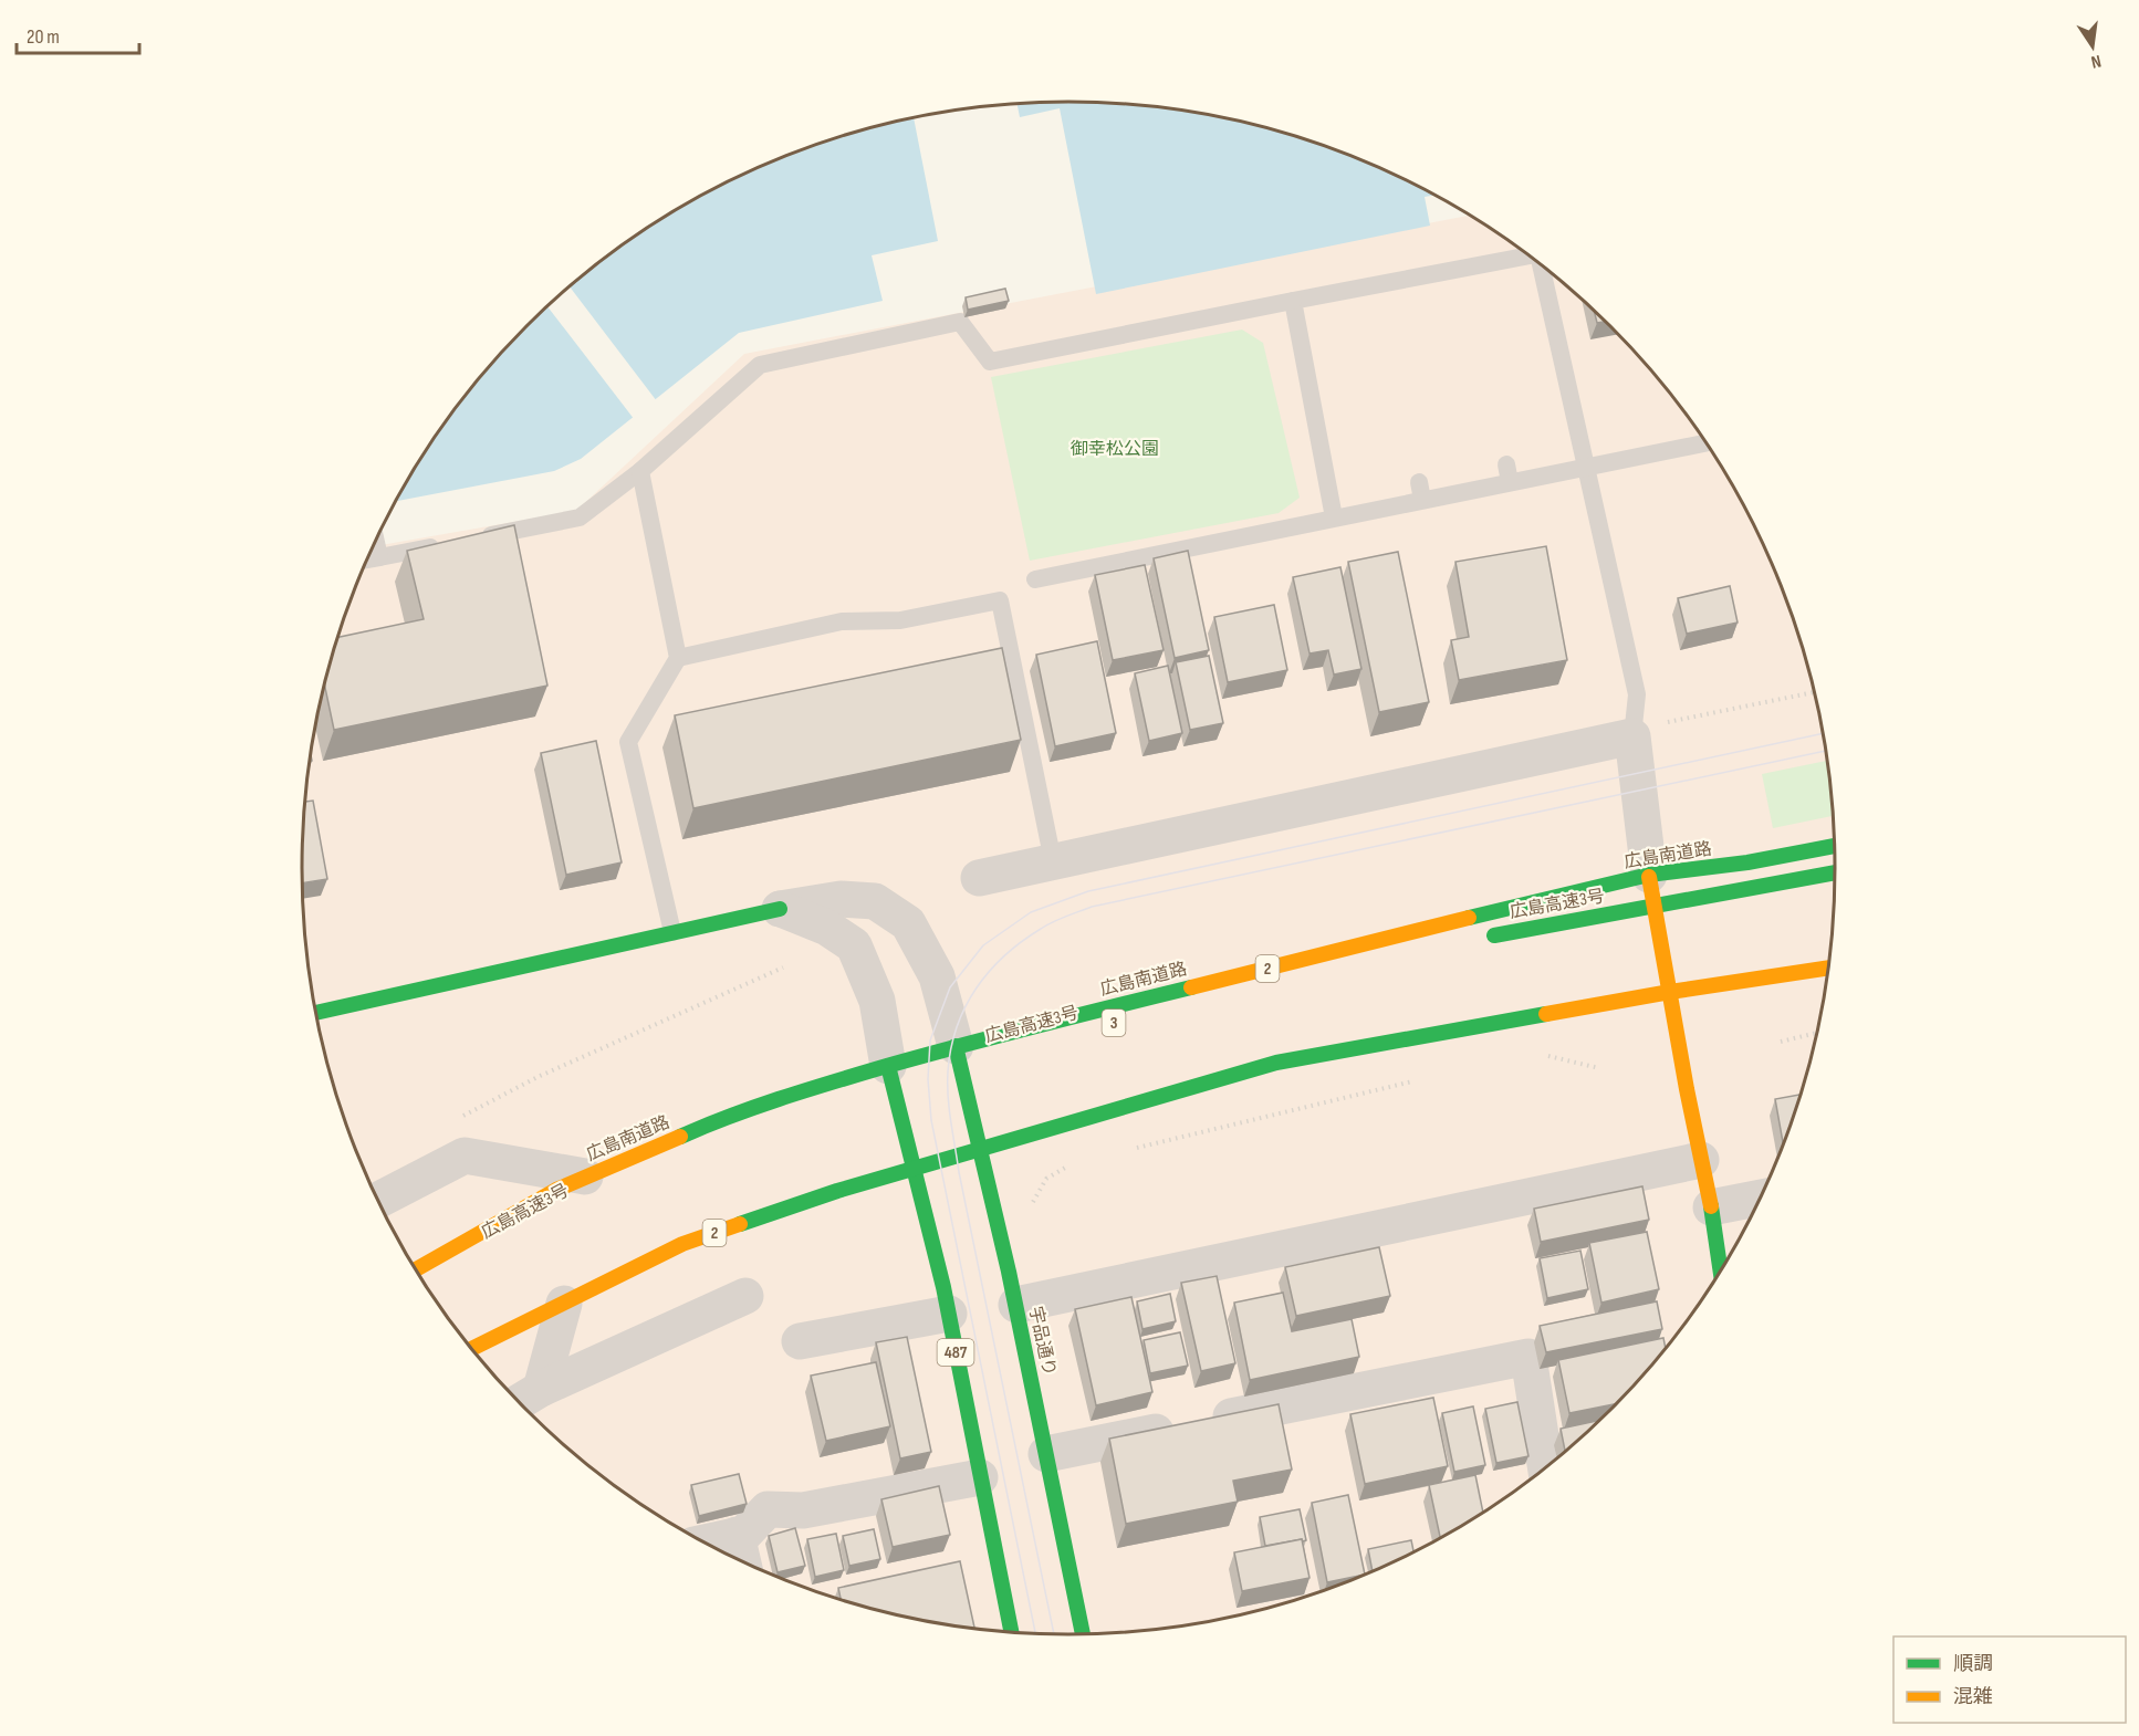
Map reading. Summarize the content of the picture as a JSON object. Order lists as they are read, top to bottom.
{
  "streets": {
    "main road": [
      "広島南道路",
      "広島高速3号",
      "2",
      "宇品通り",
      "487"
    ]
  },
  "crossings": [
    ["広島南道路", "宇品通り"],
    ["広島南道路", "487"],
    ["2", "宇品通り"],
    ["2", "487"]
  ],
  "parks": ["御幸松公園"],
  "legend": ["順調", "混雑"],
  "scale_bar": "20 m",
  "north": "bottom"
}
